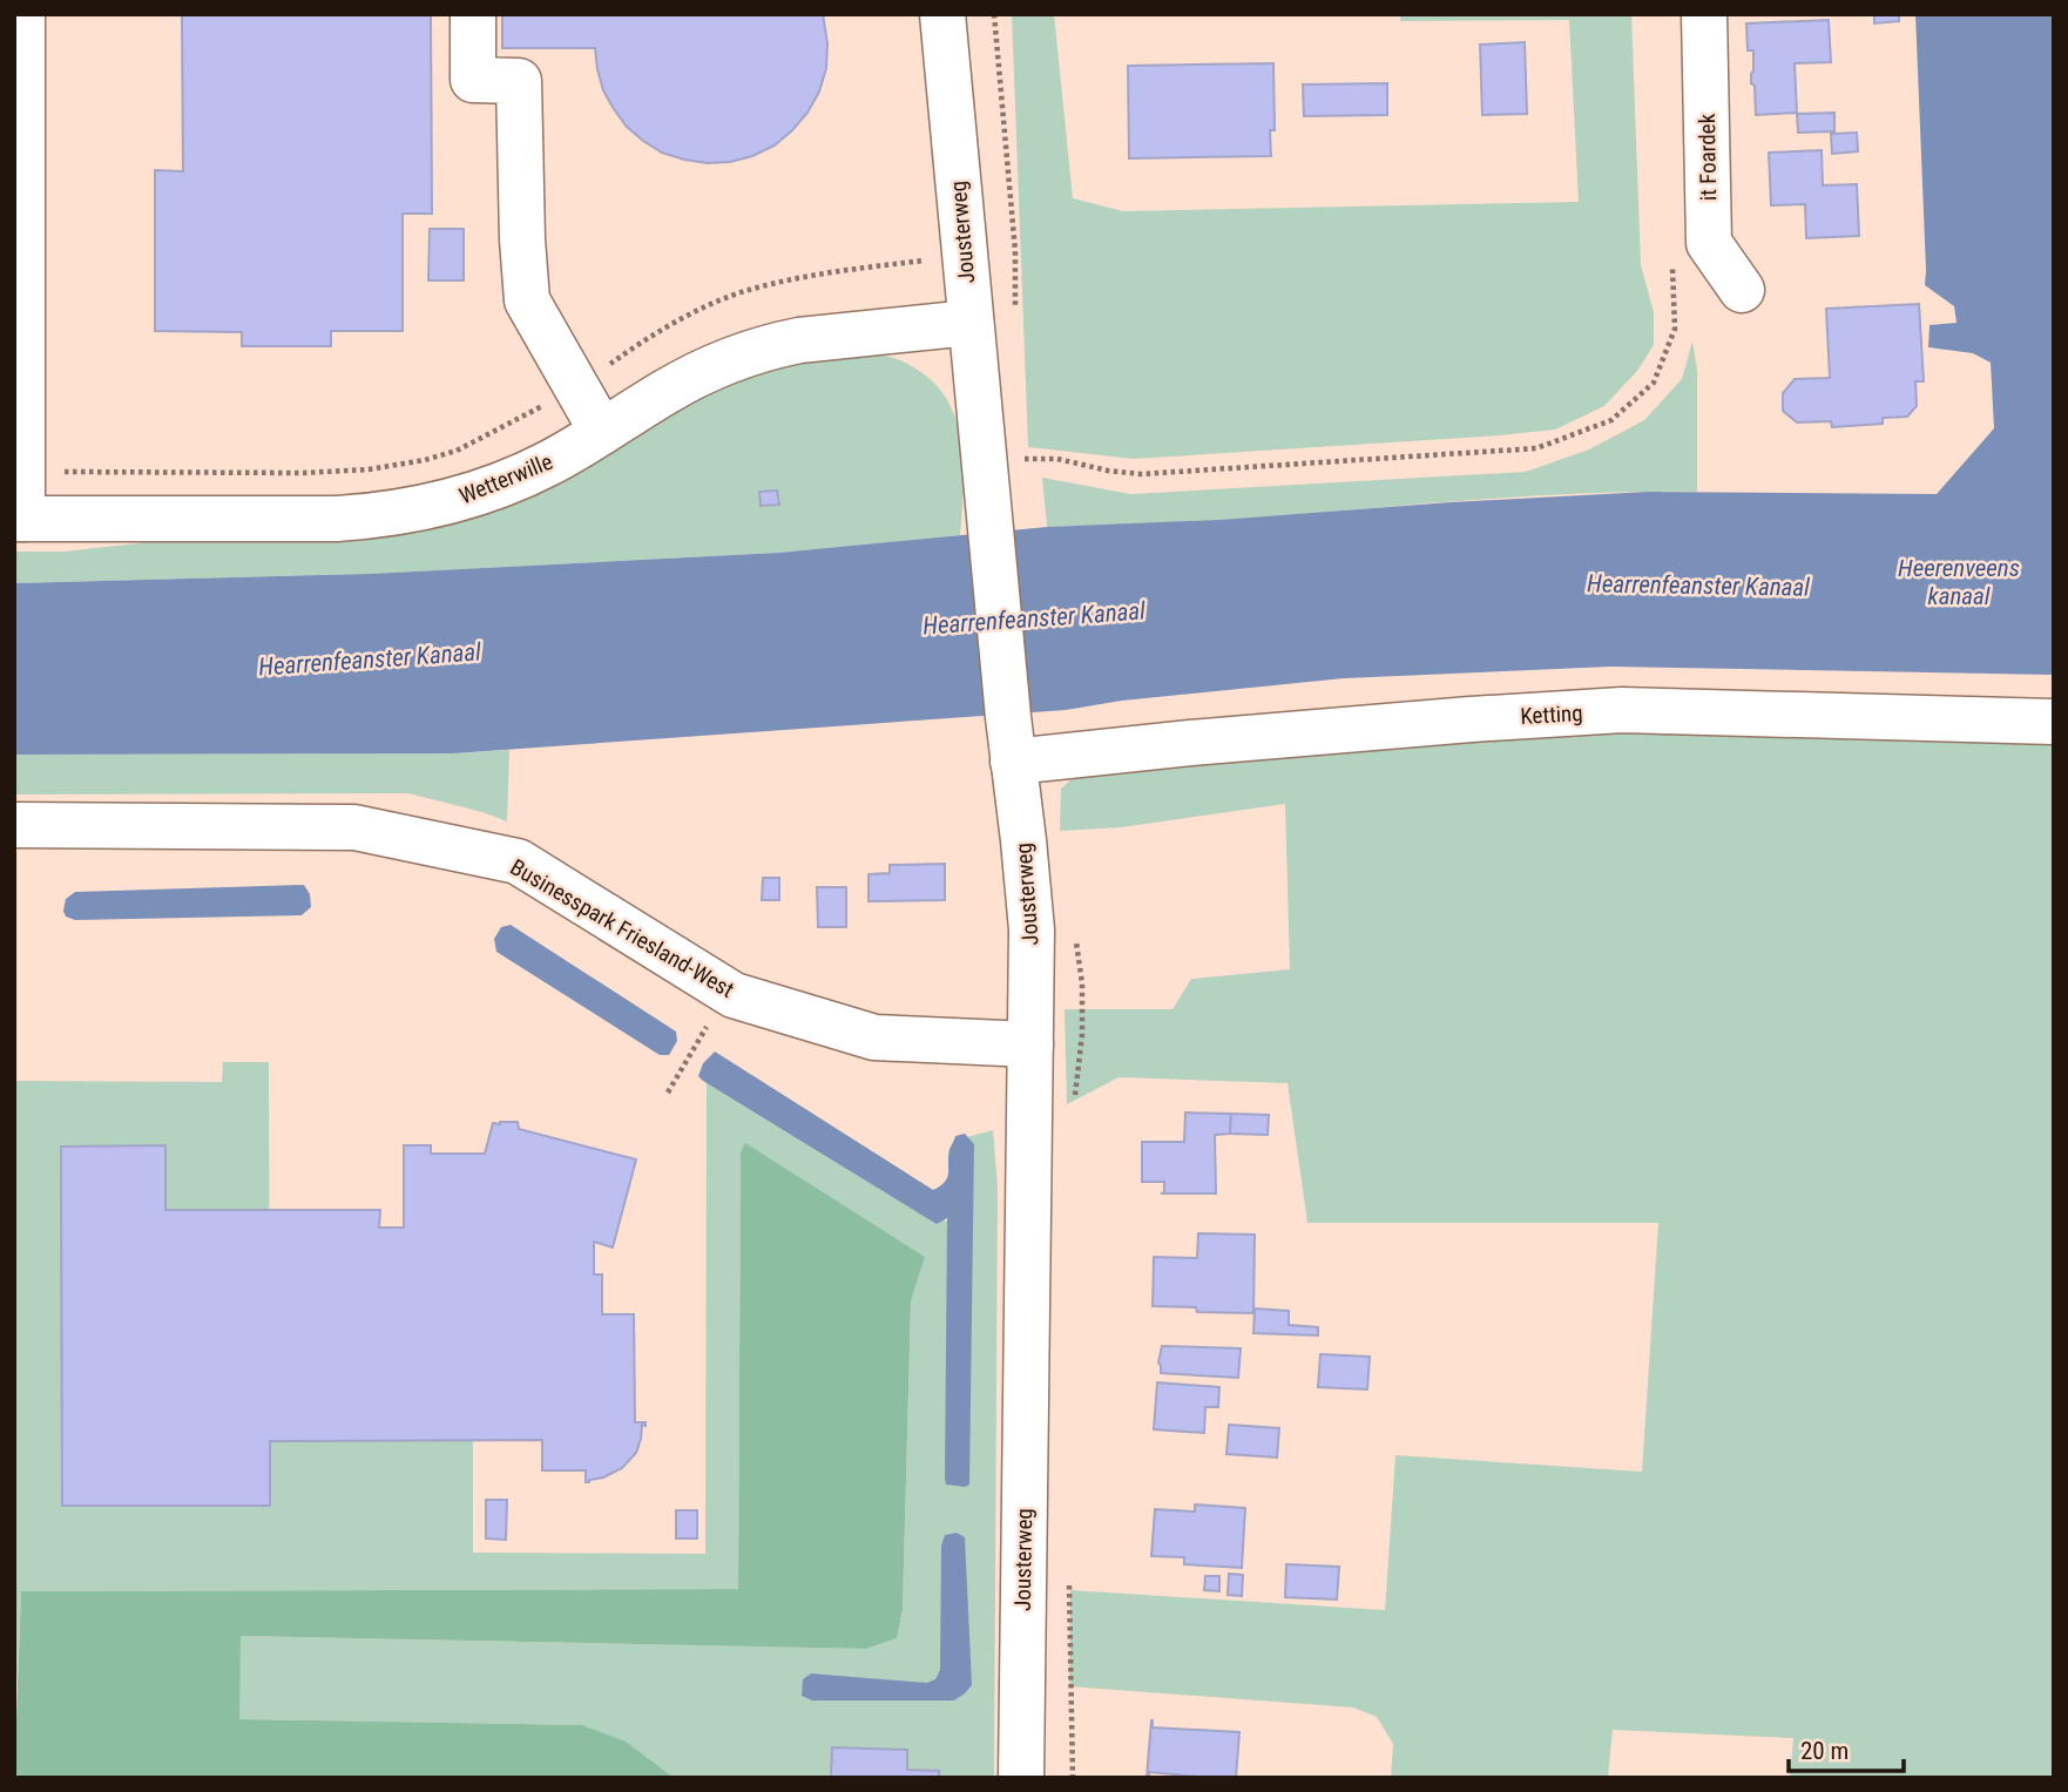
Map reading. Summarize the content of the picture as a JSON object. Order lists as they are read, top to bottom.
{
  "streets": {
    "street": [
      "it Foardek",
      "Jousterweg",
      "Wetterwille",
      "Ketting",
      "Businesspark Friesland-West"
    ]
  },
  "crossings": [
    ["Jousterweg", "Wetterwille"],
    ["Jousterweg", "Ketting"],
    ["Jousterweg", "Businesspark Friesland-West"]
  ],
  "water": ["Heerenveens kanaal", "Hearrenfeanster Kanaal"],
  "scale_bar": "20 m"
}
